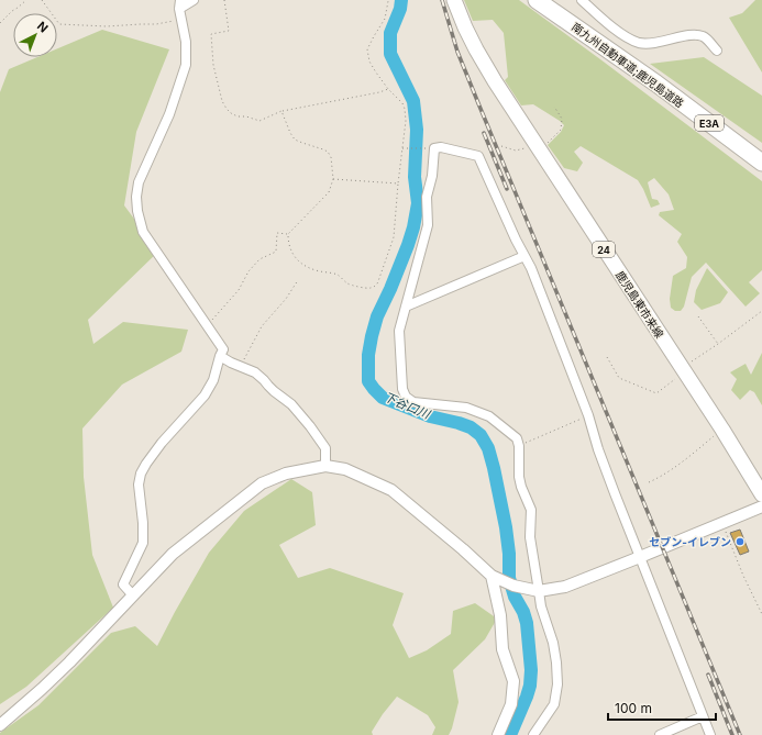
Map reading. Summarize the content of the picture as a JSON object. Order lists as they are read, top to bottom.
{
  "streets": {
    "highway": ["南九州自動車道;鹿児島道路", "E3A"],
    "main road": ["24", "鹿児島東市来線"]
  },
  "water": ["下谷口川"],
  "places": ["セブン-イレブン"],
  "scale_bar": "100 m",
  "north": "top right"
}
